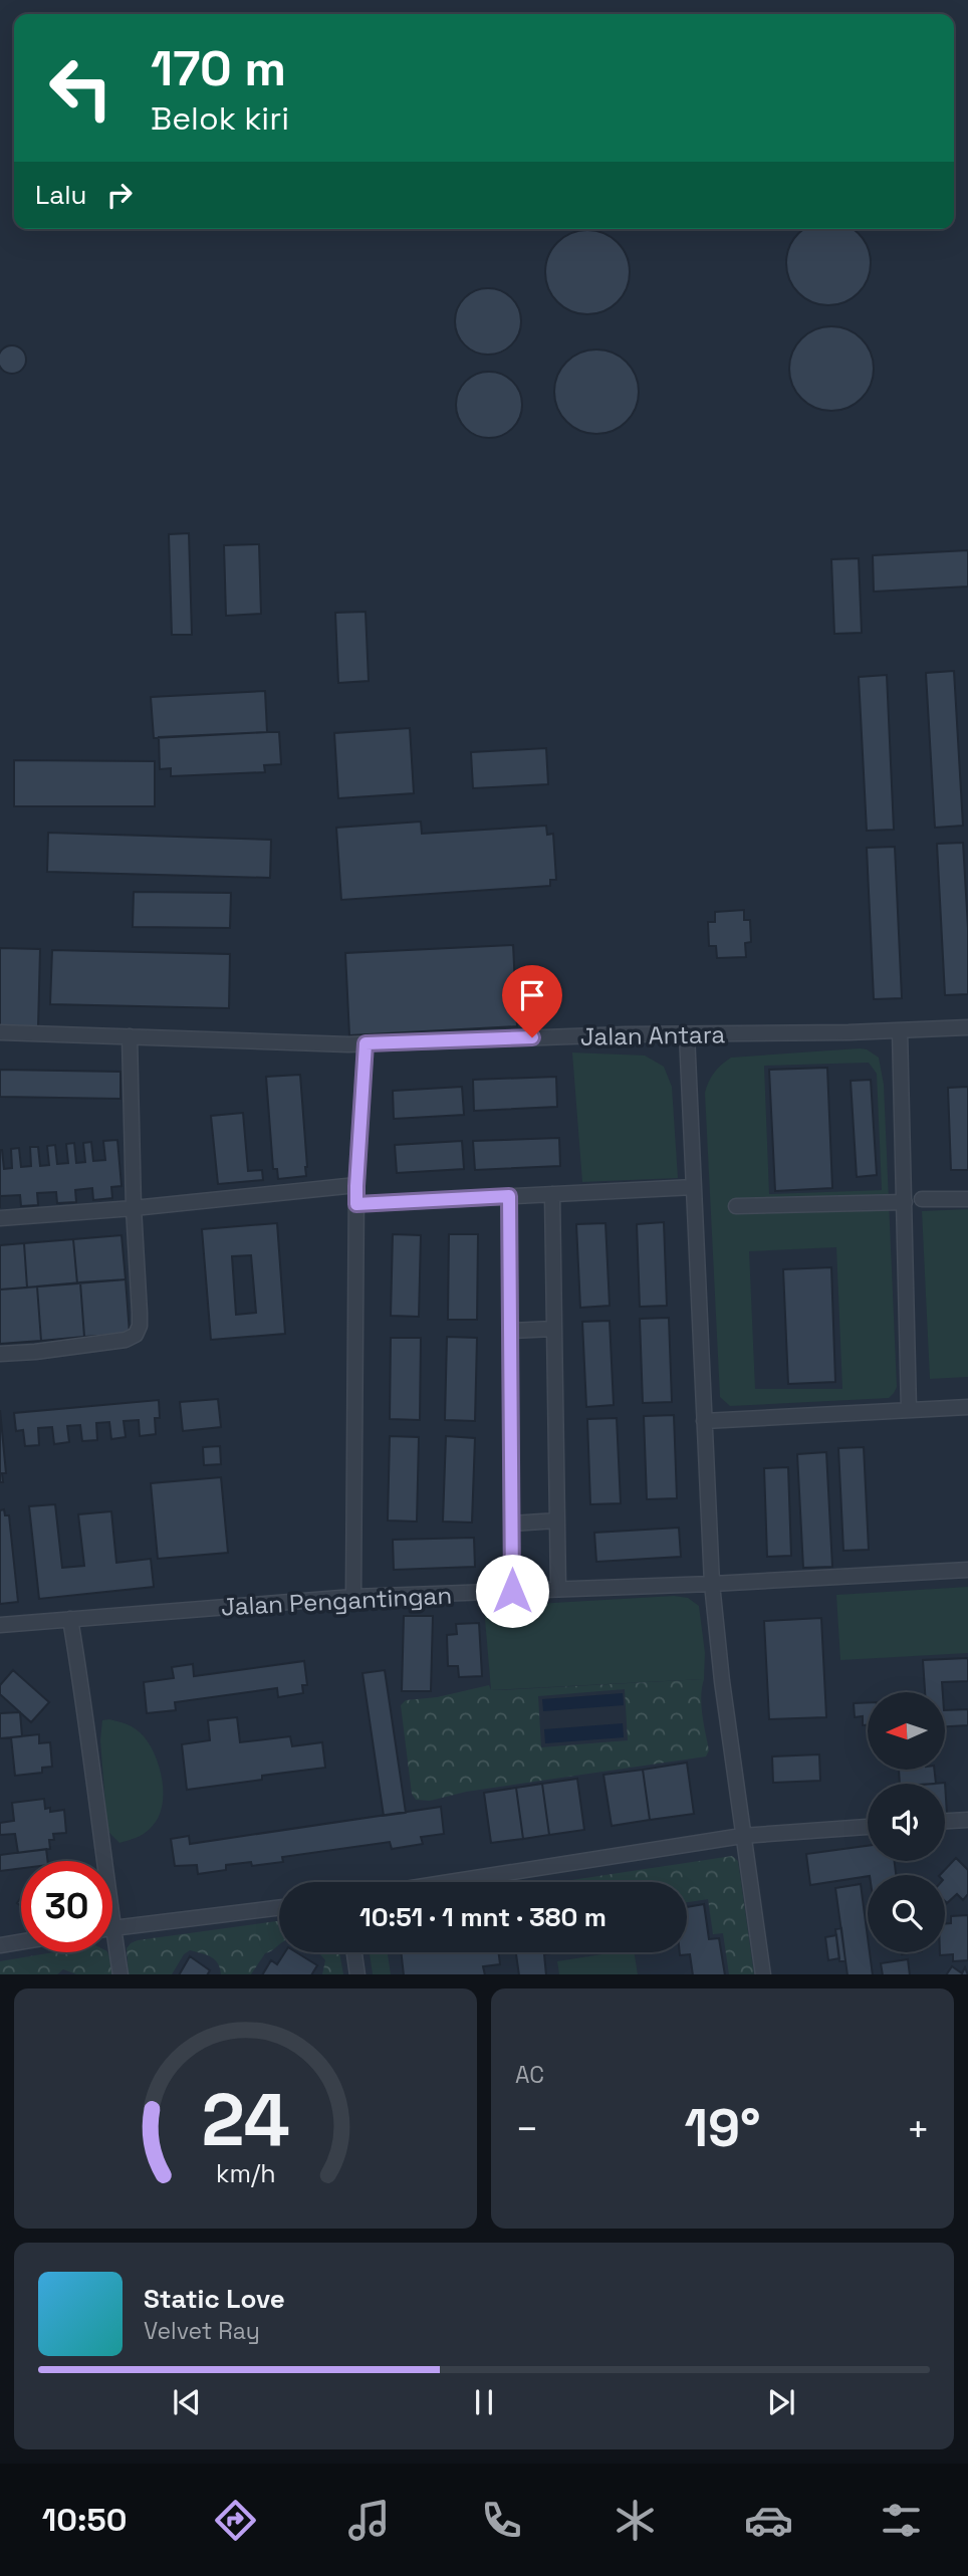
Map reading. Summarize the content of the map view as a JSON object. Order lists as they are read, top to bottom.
{
  "streets": {
    "street": ["Jalan Antara", "Jalan Pengantingan"]
  },
  "north": "left",
  "page": {
    "turn": ["170 m", "Belok kiri"],
    "then": "Lalu",
    "limit": "30",
    "trip": "10:51 · 1 mnt · 380 m",
    "tile": "AC",
    "heat": ["−", "19°", "+"],
    "song": ["Static Love", "Velvet Ray"],
    "tabs": "10:50",
    "gauge": ["24", "km/h"]
  }
}
